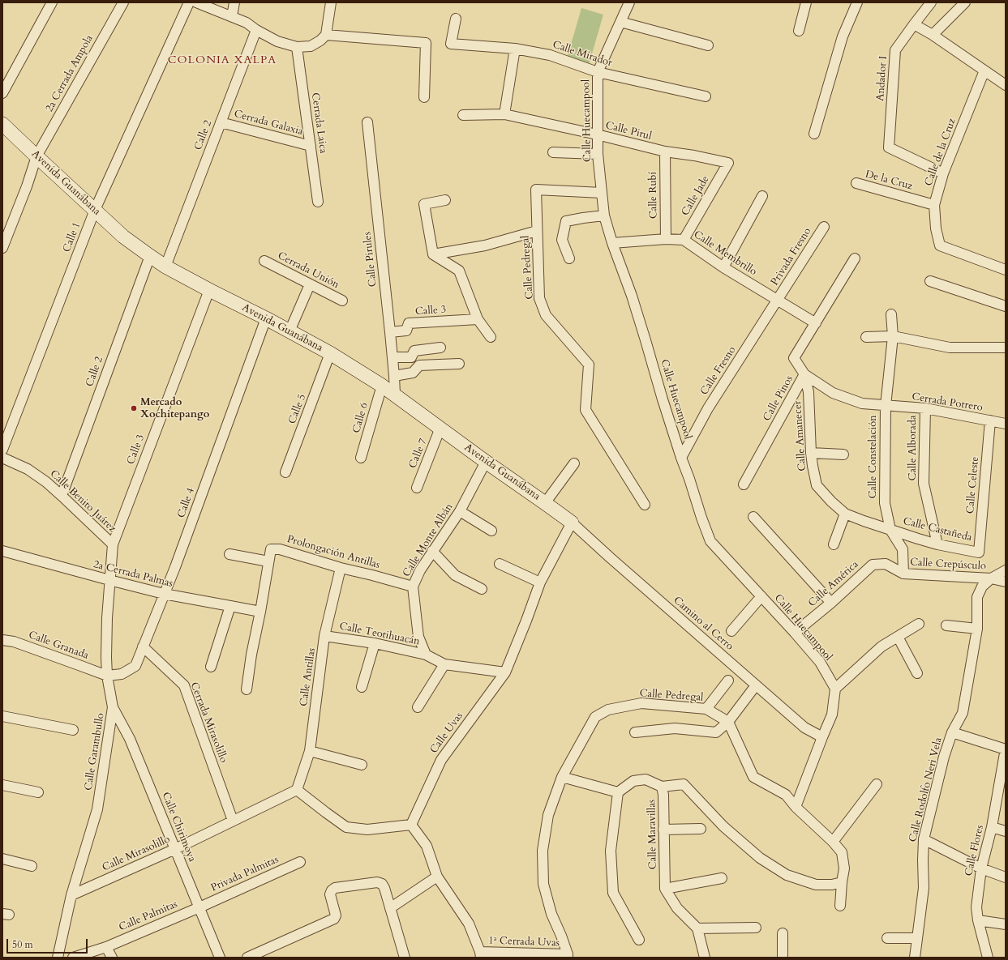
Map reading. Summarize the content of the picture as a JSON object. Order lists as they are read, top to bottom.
{
  "streets": {
    "street": [
      "Calle Mirador",
      "2a Cerrada Ampola",
      "Andador I",
      "Calle Huecampool",
      "Cerrada Galaxia",
      "Cerrada Laica",
      "Calle Pirul",
      "Calle 2",
      "Calle de la Cruz",
      "De la Cruz",
      "Avenida Guanábana",
      "Calle Rubí",
      "Calle Jade",
      "Calle 1",
      "Calle Membrillo",
      "Privada Fresno",
      "Calle Pirules",
      "Calle Pedregal",
      "Cerrada Unión",
      "Calle 3",
      "Calle Fresno",
      "Calle Pinos",
      "Cerrada Potrero",
      "Calle 5",
      "Calle 6",
      "Calle Amanecer",
      "Calle Alborada",
      "Calle 7",
      "Calle Constelación",
      "Calle Celeste",
      "Calle Benito Juárez",
      "Calle 4",
      "Calle Castañeda",
      "Calle Monte Albán",
      "Prolongación Antillas",
      "Calle Crepúsculo",
      "2a Cerrada Palmas",
      "Calle América",
      "Camino al Cerro",
      "Calle Teotihuacán",
      "Calle Granada",
      "Calle Antillas",
      "Cerrada Mirasolillo",
      "Calle Uvas",
      "Calle Garambullo",
      "Calle Rodolfo Neri Vela",
      "Calle Chirimoya",
      "Calle Maravillas",
      "Calle Flores",
      "Calle Mirasolillo",
      "Privada Palmitas",
      "Calle Palmitas",
      "1ª Cerrada Uvas"
    ]
  },
  "crossings": [
    ["Calle Mirador", "Calle Huecampool"],
    ["2a Cerrada Ampola", "Avenida Guanábana"],
    ["Andador I", "Calle de la Cruz"],
    ["Calle Huecampool", "Calle Pirul"],
    ["Calle Huecampool", "Calle Membrillo"],
    ["Calle Huecampool", "Calle Pedregal"],
    ["Calle Huecampool", "Calle Fresno"],
    ["Calle Huecampool", "Calle América"],
    ["Cerrada Galaxia", "Cerrada Laica"],
    ["Cerrada Galaxia", "Calle 2"],
    ["Calle Pirul", "Calle Rubí"],
    ["Calle Pirul", "Calle Jade"],
    ["Calle 2", "Avenida Guanábana"],
    ["Calle 2", "Calle Benito Juárez"],
    ["Calle de la Cruz", "De la Cruz"],
    ["Avenida Guanábana", "Calle 1"],
    ["Avenida Guanábana", "Calle Pirules"],
    ["Avenida Guanábana", "Calle 3"],
    ["Avenida Guanábana", "Calle 5"],
    ["Avenida Guanábana", "Calle 6"],
    ["Avenida Guanábana", "Calle 7"],
    ["Avenida Guanábana", "Calle 4"],
    ["Avenida Guanábana", "Calle Monte Albán"],
    ["Avenida Guanábana", "Camino al Cerro"],
    ["Avenida Guanábana", "Calle Uvas"],
    ["Calle Rubí", "Calle Membrillo"],
    ["Calle Jade", "Calle Membrillo"],
    ["Calle Membrillo", "Privada Fresno"],
    ["Calle Membrillo", "Calle Fresno"],
    ["Calle Membrillo", "Calle Pinos"],
    ["Privada Fresno", "Calle Fresno"],
    ["Calle Pirules", "Calle 3"],
    ["Calle Pedregal", "1ª Cerrada Uvas"],
    ["Calle 3", "Calle Benito Juárez"],
    ["Calle 3", "Calle Garambullo"],
    ["Calle Pinos", "Cerrada Potrero"],
    ["Calle Pinos", "Calle Amanecer"],
    ["Cerrada Potrero", "Calle Amanecer"],
    ["Cerrada Potrero", "Calle Alborada"],
    ["Cerrada Potrero", "Calle Constelación"],
    ["Cerrada Potrero", "Calle Celeste"],
    ["Calle Amanecer", "Calle Constelación"],
    ["Calle Amanecer", "Calle Castañeda"],
    ["Calle Alborada", "Calle Castañeda"],
    ["Calle Constelación", "Calle Castañeda"],
    ["Calle Constelación", "Calle Crepúsculo"],
    ["Calle Celeste", "Calle Castañeda"],
    ["Calle Benito Juárez", "Calle Garambullo"],
    ["Calle 4", "2a Cerrada Palmas"],
    ["Calle 4", "Calle Granada"],
    ["Calle 4", "Cerrada Mirasolillo"],
    ["Calle 4", "Calle Garambullo"],
    ["Calle Monte Albán", "Prolongación Antillas"],
    ["Calle Monte Albán", "Calle Teotihuacán"],
    ["Prolongación Antillas", "2a Cerrada Palmas"],
    ["Prolongación Antillas", "Calle Antillas"],
    ["Calle Crepúsculo", "Calle América"],
    ["Calle Crepúsculo", "Calle Rodolfo Neri Vela"],
    ["2a Cerrada Palmas", "Calle Garambullo"],
    ["Camino al Cerro", "Calle Uvas"],
    ["Calle Teotihuacán", "Calle Antillas"],
    ["Calle Teotihuacán", "Calle Uvas"],
    ["Calle Granada", "Calle Garambullo"],
    ["Calle Antillas", "Calle Mirasolillo"],
    ["Cerrada Mirasolillo", "Calle Mirasolillo"],
    ["Calle Garambullo", "Calle Chirimoya"],
    ["Calle Garambullo", "Calle Mirasolillo"],
    ["Calle Rodolfo Neri Vela", "Calle Flores"],
    ["Calle Chirimoya", "Calle Mirasolillo"],
    ["Calle Chirimoya", "Privada Palmitas"],
    ["Calle Chirimoya", "Calle Palmitas"],
    ["Privada Palmitas", "Calle Palmitas"]
  ],
  "districts": ["COLONIA XALPA"],
  "places": ["Mercado Xochitepango"],
  "scale_bar": "50 m"
}
